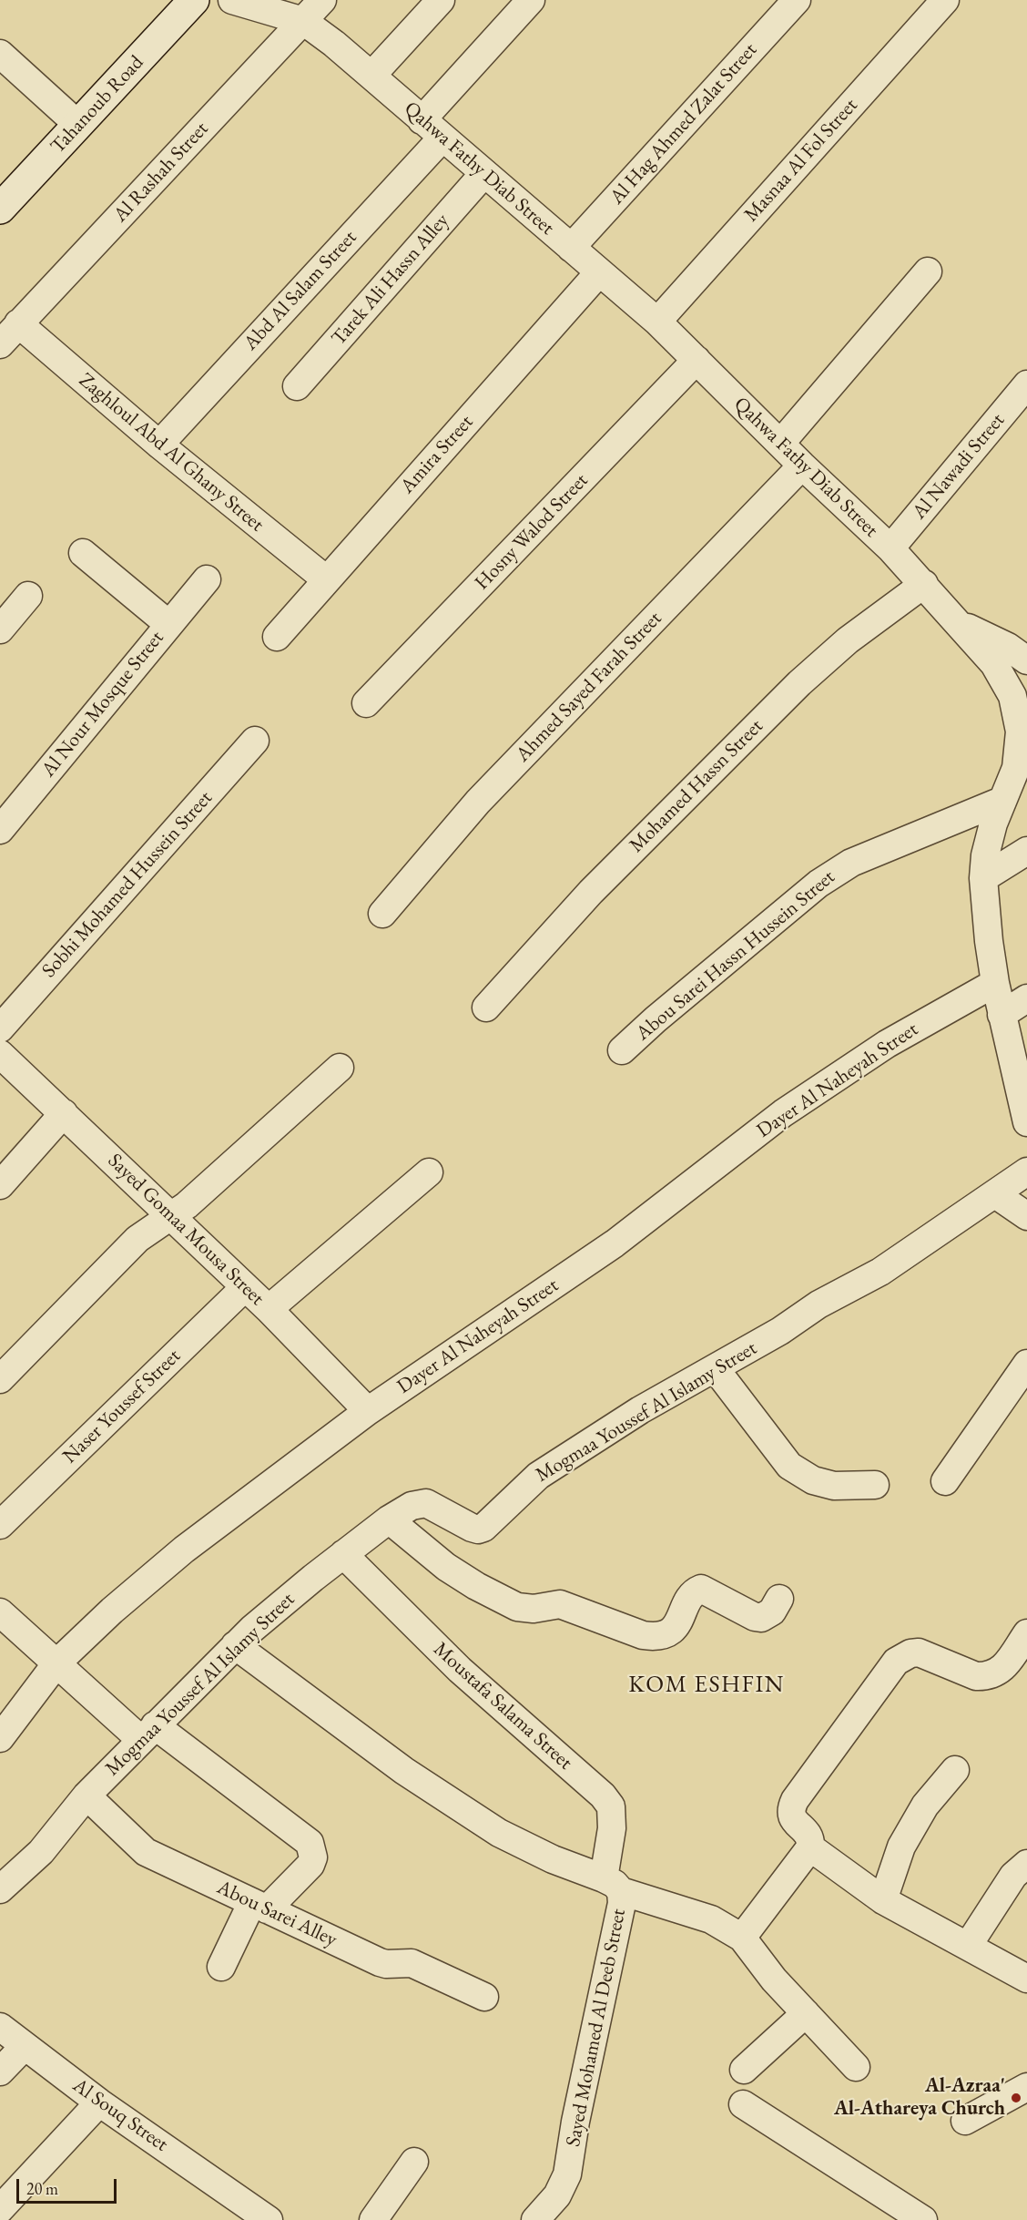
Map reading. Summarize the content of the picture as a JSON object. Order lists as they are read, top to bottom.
{
  "streets": {
    "street": [
      "Tahanoub Road",
      "Al Hag Ahmed Zalat Street",
      "Masnaa Al Fol Street",
      "Qahwa Fathy Diab Street",
      "Al Rashah Street",
      "Tarek Ali Hassn Alley",
      "Abd Al Salam Street",
      "Zaghloul Abd Al Ghany Street",
      "Amira Street",
      "Al Nawadi Street",
      "Hosny Walod Street",
      "Ahmed Sayed Farah Street",
      "Al Nour Mosque Street",
      "Mohamed Hassn Street",
      "Sobhi Mohamed Hussein Street",
      "Abou Sarei Hassn Hussein Street",
      "Dayer Al Naheyah Street",
      "Sayed Gomaa Mousa Street",
      "Naser Youssef Street",
      "Mogmaa Youssef Al Islamy Street",
      "Moustafa Salama Street",
      "Abou Sarei Alley",
      "Sayed Mohamed Al Deeb Street",
      "Al Souq Street"
    ]
  },
  "crossings": [
    ["Al Hag Ahmed Zalat Street", "Qahwa Fathy Diab Street"],
    ["Masnaa Al Fol Street", "Qahwa Fathy Diab Street"],
    ["Qahwa Fathy Diab Street", "Al Rashah Street"],
    ["Qahwa Fathy Diab Street", "Tarek Ali Hassn Alley"],
    ["Qahwa Fathy Diab Street", "Abd Al Salam Street"],
    ["Qahwa Fathy Diab Street", "Amira Street"],
    ["Qahwa Fathy Diab Street", "Al Nawadi Street"],
    ["Qahwa Fathy Diab Street", "Hosny Walod Street"],
    ["Qahwa Fathy Diab Street", "Ahmed Sayed Farah Street"],
    ["Qahwa Fathy Diab Street", "Mohamed Hassn Street"],
    ["Qahwa Fathy Diab Street", "Abou Sarei Hassn Hussein Street"],
    ["Qahwa Fathy Diab Street", "Dayer Al Naheyah Street"],
    ["Al Rashah Street", "Zaghloul Abd Al Ghany Street"],
    ["Abd Al Salam Street", "Zaghloul Abd Al Ghany Street"],
    ["Zaghloul Abd Al Ghany Street", "Amira Street"],
    ["Dayer Al Naheyah Street", "Sayed Gomaa Mousa Street"],
    ["Sayed Gomaa Mousa Street", "Naser Youssef Street"],
    ["Mogmaa Youssef Al Islamy Street", "Moustafa Salama Street"],
    ["Mogmaa Youssef Al Islamy Street", "Abou Sarei Alley"],
    ["Mogmaa Youssef Al Islamy Street", "Sayed Mohamed Al Deeb Street"],
    ["Moustafa Salama Street", "Sayed Mohamed Al Deeb Street"]
  ],
  "districts": ["KOM ESHFIN"],
  "places": ["Al-Azraa' Al-Athareya Church"],
  "scale_bar": "20 m"
}
